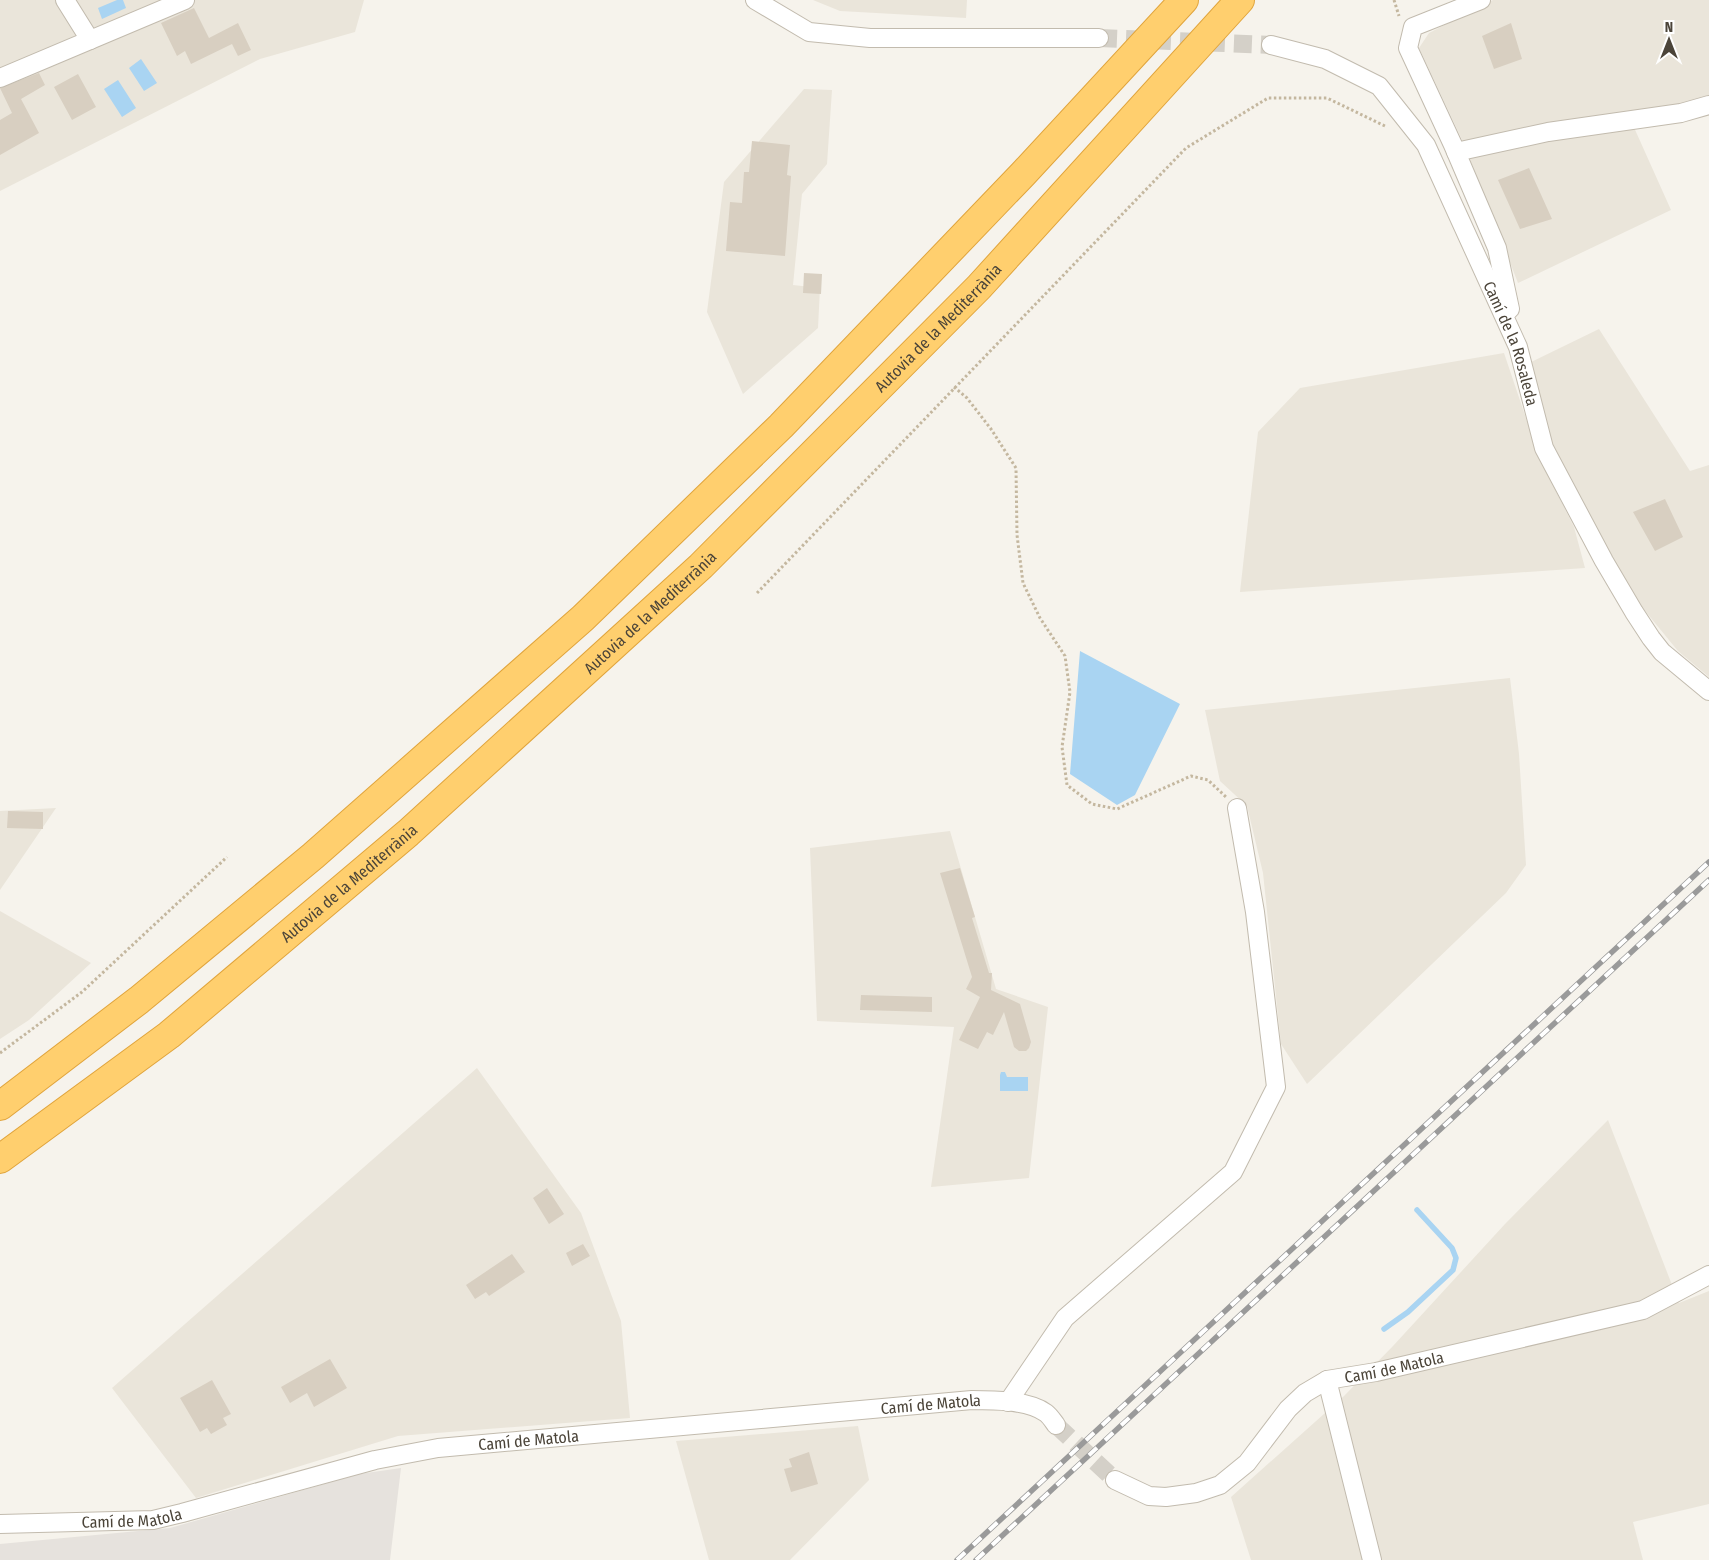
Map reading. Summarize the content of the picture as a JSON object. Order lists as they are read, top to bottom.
{
  "streets": {
    "highway": ["Autovia de la Mediterrània"],
    "street": ["Camí de la Rosaleda", "Camí de Matola"]
  },
  "north": "top"
}
